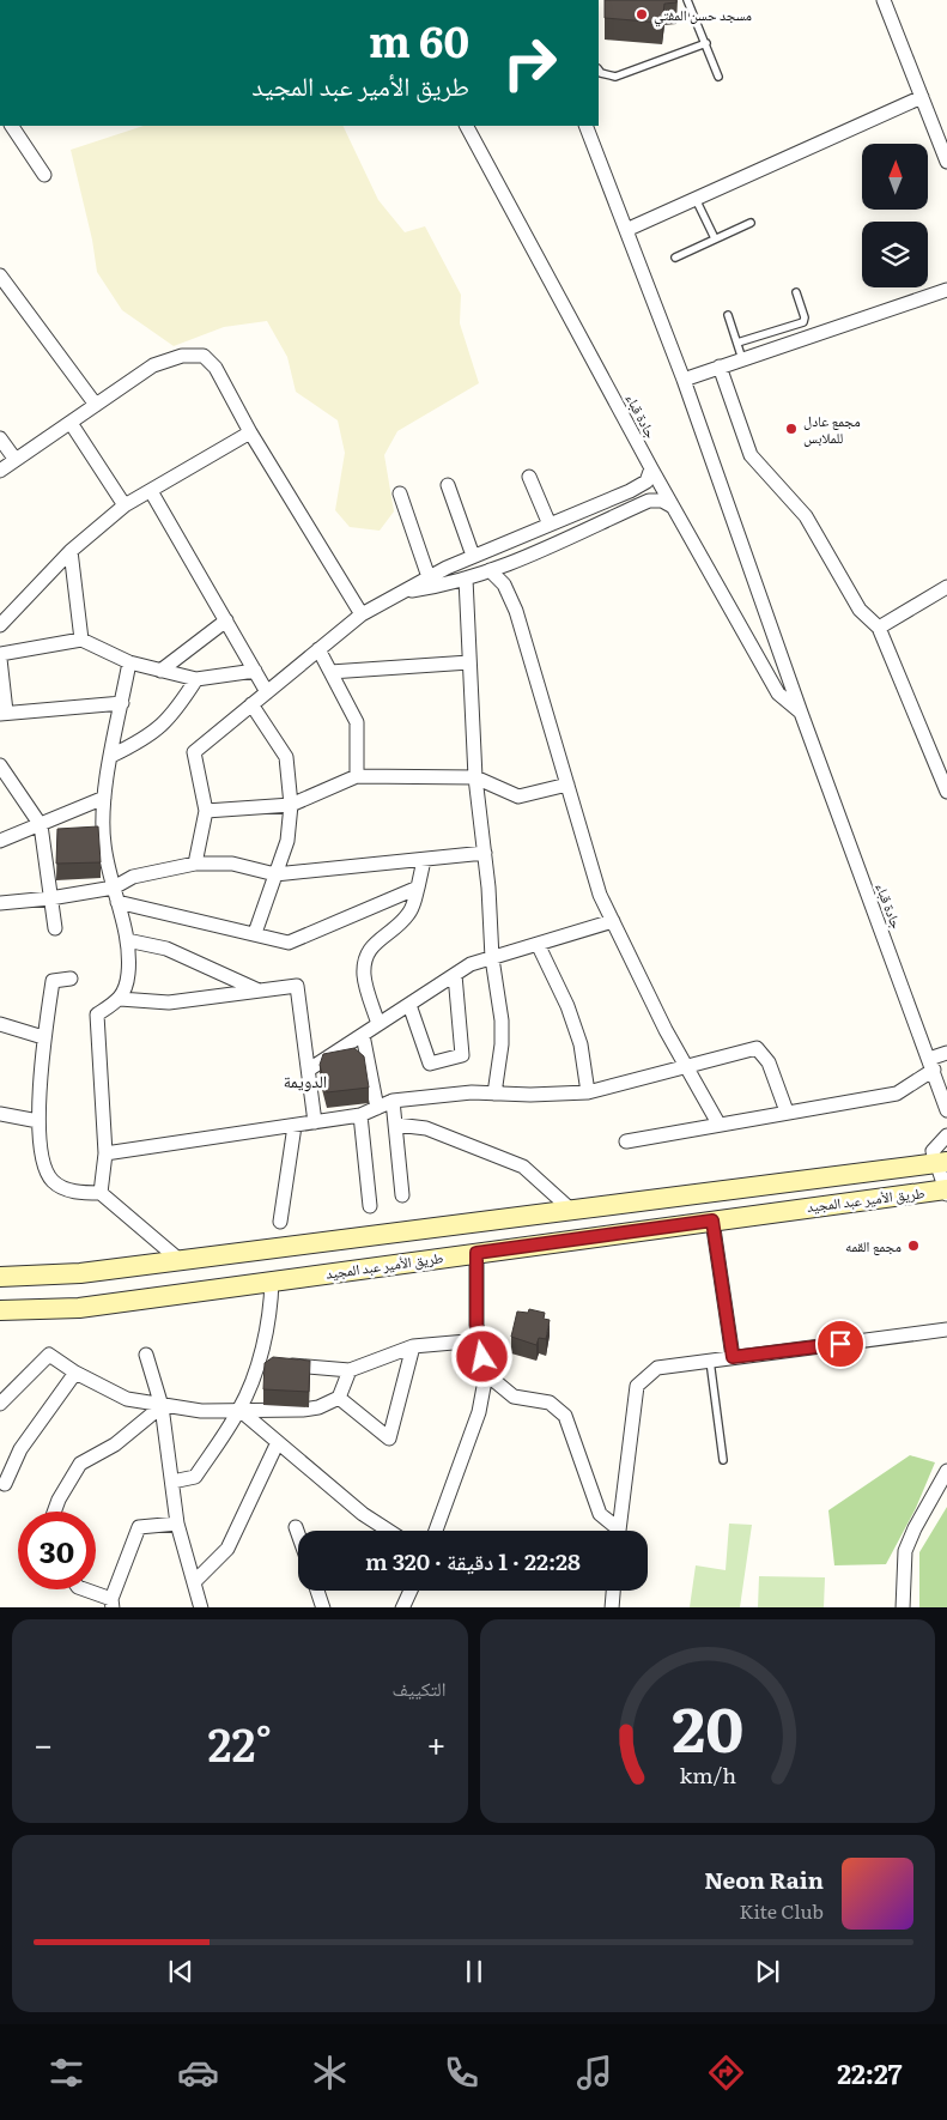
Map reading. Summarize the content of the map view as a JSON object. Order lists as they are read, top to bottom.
{
  "streets": {
    "main road": ["طريق الأمير عبد المجيد"],
    "street": ["جادة قباء"]
  },
  "districts": ["الدويمة"],
  "places": ["مسجد حسن المفتي", "مجمع عادل للملابس", "مجمع القمه"],
  "north": "top",
  "page": {
    "turn": ["60 m", "طريق الأمير عبد المجيد"],
    "limit": "30",
    "trip": "22:28 · 1 دقيقة · 320 m",
    "tile": "التكييف",
    "heat": ["−", "22°", "+"],
    "song": ["Neon Rain", "Kite Club"],
    "tabs": "22:27",
    "gauge": ["20", "km/h"]
  }
}
